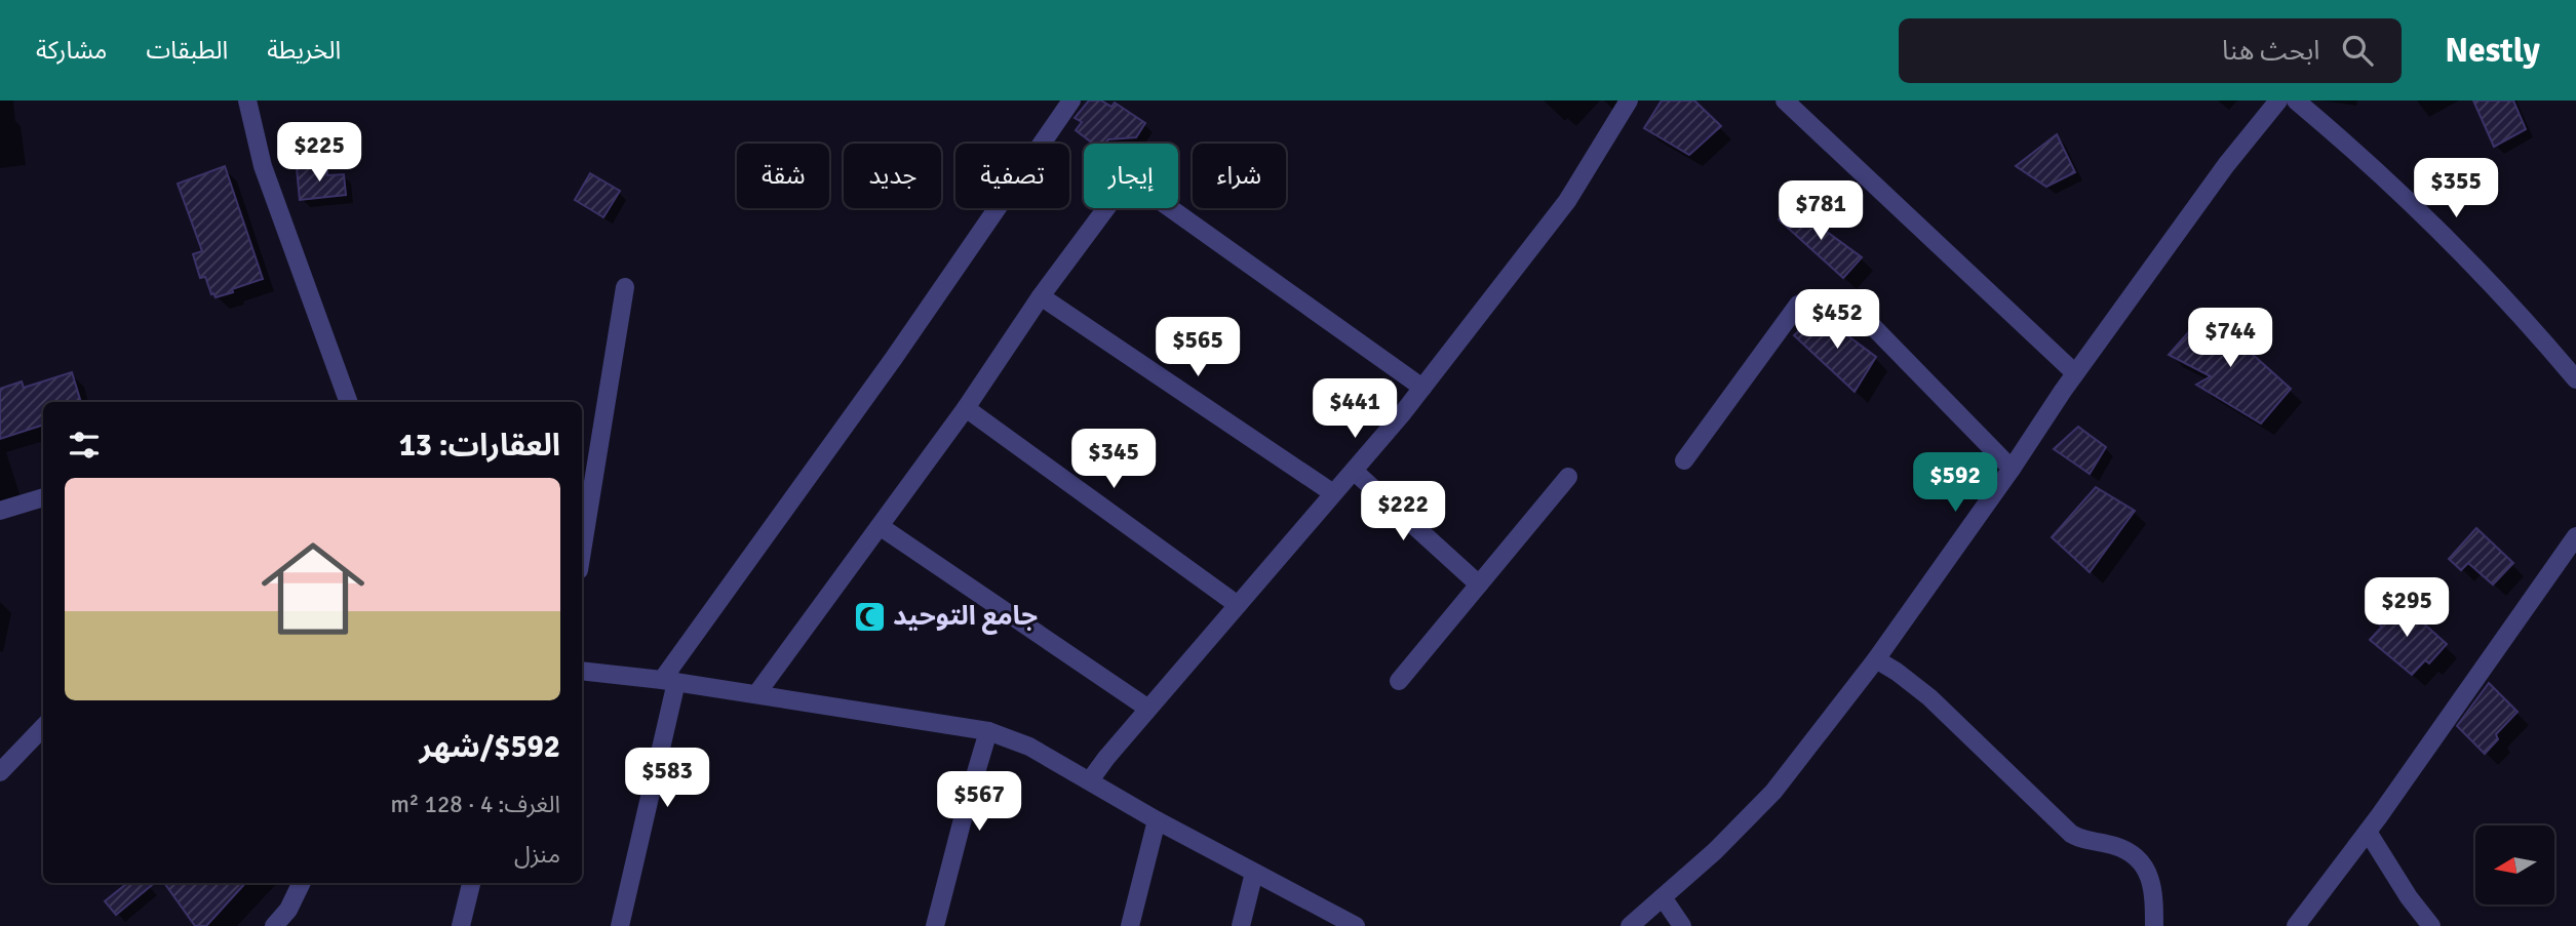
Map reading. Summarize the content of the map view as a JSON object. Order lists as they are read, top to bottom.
{
  "places": {
    "mosque": ["جامع التوحيد"]
  },
  "north": "left",
  "page": {
    "header": "Nestly",
    "search": "ابحث هنا",
    "nav": ["الخريطة", "الطبقات", "مشاركة"],
    "price": [
      "$225",
      "$355",
      "$781",
      "$452",
      "$744",
      "$565",
      "$441",
      "$345",
      "$592",
      "$222",
      "$295",
      "$583",
      "$567"
    ],
    "chip": [
      "شراء",
      "إيجار",
      "تصفية",
      "جديد",
      "شقة"
    ],
    "heading": "العقارات: 13",
    "list": [
      {
        "name": "$592/شهر",
        "note": "الغرف: 4 · 128 m² · منزل"
      }
    ]
  }
}
